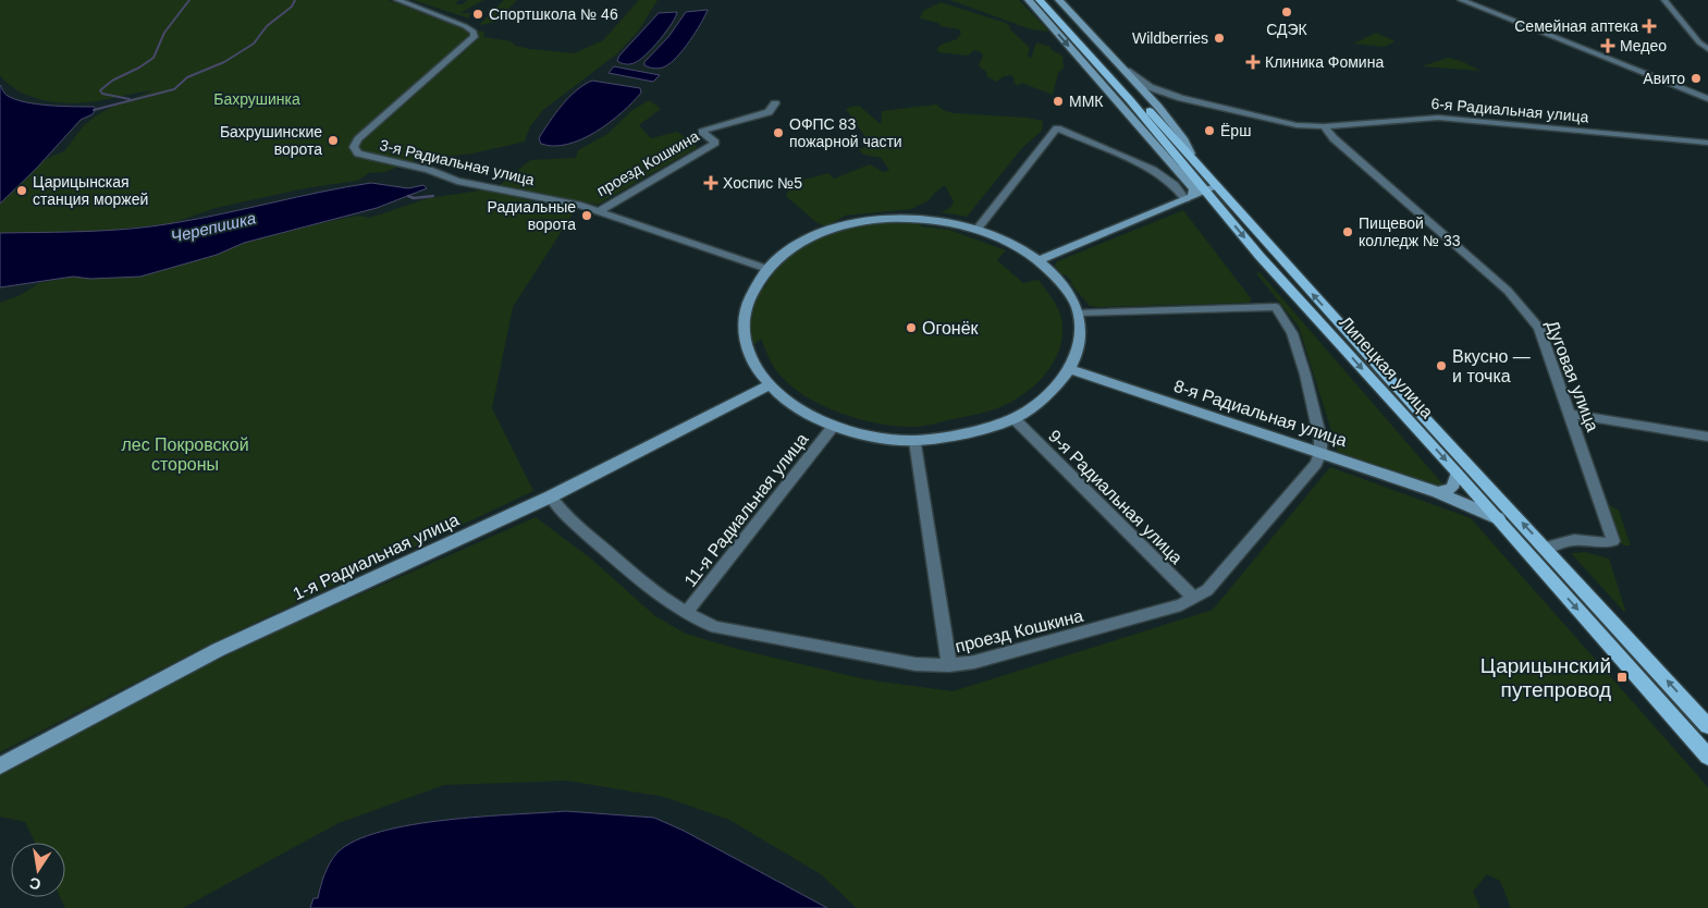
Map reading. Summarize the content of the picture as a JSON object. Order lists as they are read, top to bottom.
{
  "streets": {
    "main road": ["Липецкая улица", "8-я Радиальная улица", "1-я Радиальная улица"],
    "street": [
      "6-я Радиальная улица",
      "3-я Радиальная улица",
      "проезд Кошкина",
      "Дуговая улица",
      "9-я Радиальная улица",
      "11-я Радиальная улица"
    ]
  },
  "crossings": [
    ["6-я Радиальная улица", "Дуговая улица"],
    ["3-я Радиальная улица", "проезд Кошкина"],
    ["проезд Кошкина", "8-я Радиальная улица"],
    ["проезд Кошкина", "9-я Радиальная улица"],
    ["проезд Кошкина", "11-я Радиальная улица"],
    ["проезд Кошкина", "1-я Радиальная улица"],
    ["Липецкая улица", "Дуговая улица"],
    ["Липецкая улица", "8-я Радиальная улица"]
  ],
  "water": ["Черепишка"],
  "parks": ["Бахрушинка", "лес Покровской стороны"],
  "places": {
    "other": [
      "СДЭК",
      "Спортшкола № 46",
      "Wildberries",
      "Авито",
      "ММК",
      "Ёрш",
      "ОФПС 83 пожарной части",
      "Бахрушинские ворота",
      "Царицынская станция моржей",
      "Радиальные ворота",
      "Пищевой колледж № 33",
      "Огонёк",
      "Вкусно — и точка"
    ],
    "health": [
      "Семейная аптека",
      "Медео",
      "Клиника Фомина",
      "Хоспис №5"
    ],
    "transit": ["Царицынский путепровод"]
  },
  "north": "bottom"
}
